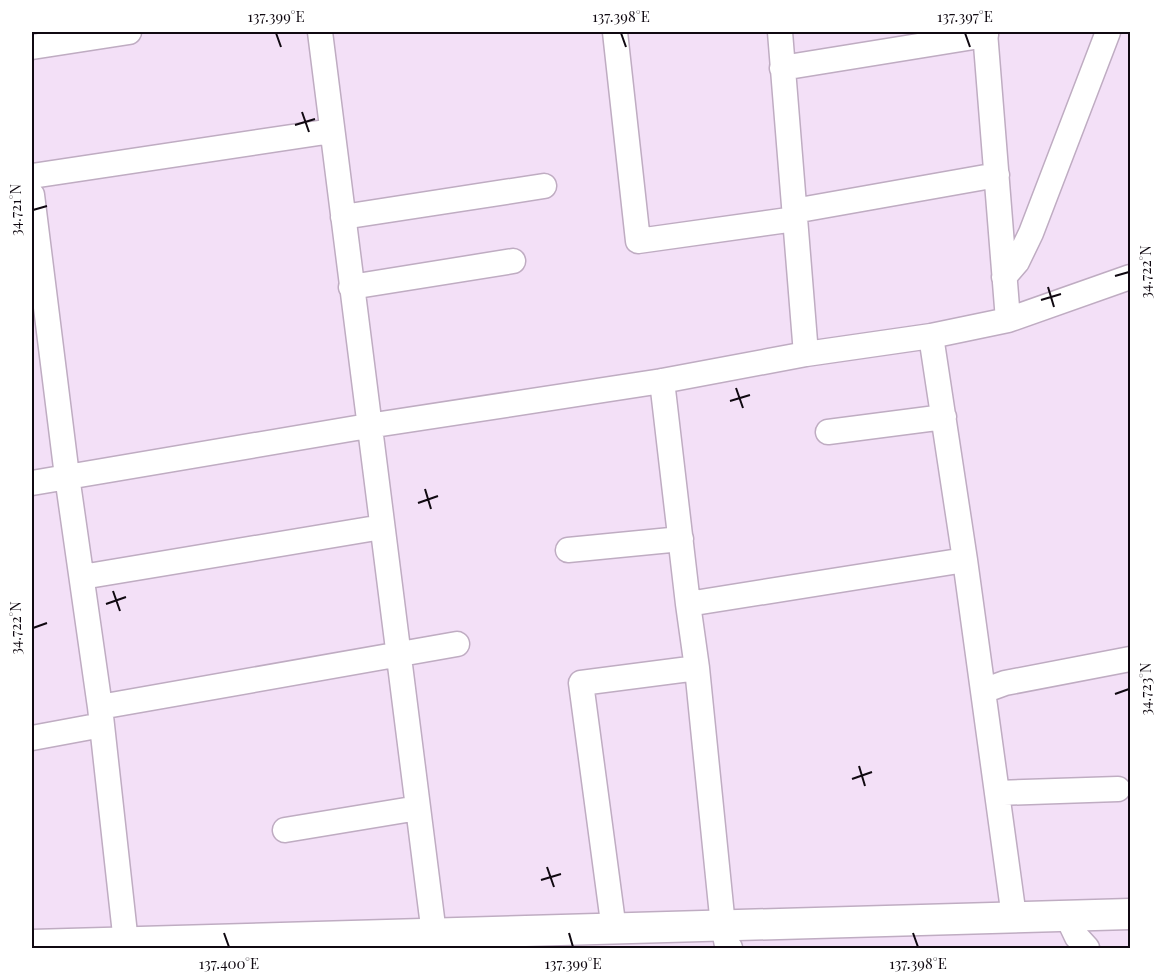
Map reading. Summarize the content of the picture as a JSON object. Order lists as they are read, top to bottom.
{
  "coordinates": [
    "137.399°E",
    "137.398°E",
    "137.397°E",
    "34.721°N",
    "34.722°N",
    "34.723°N",
    "137.400°E"
  ]
}
